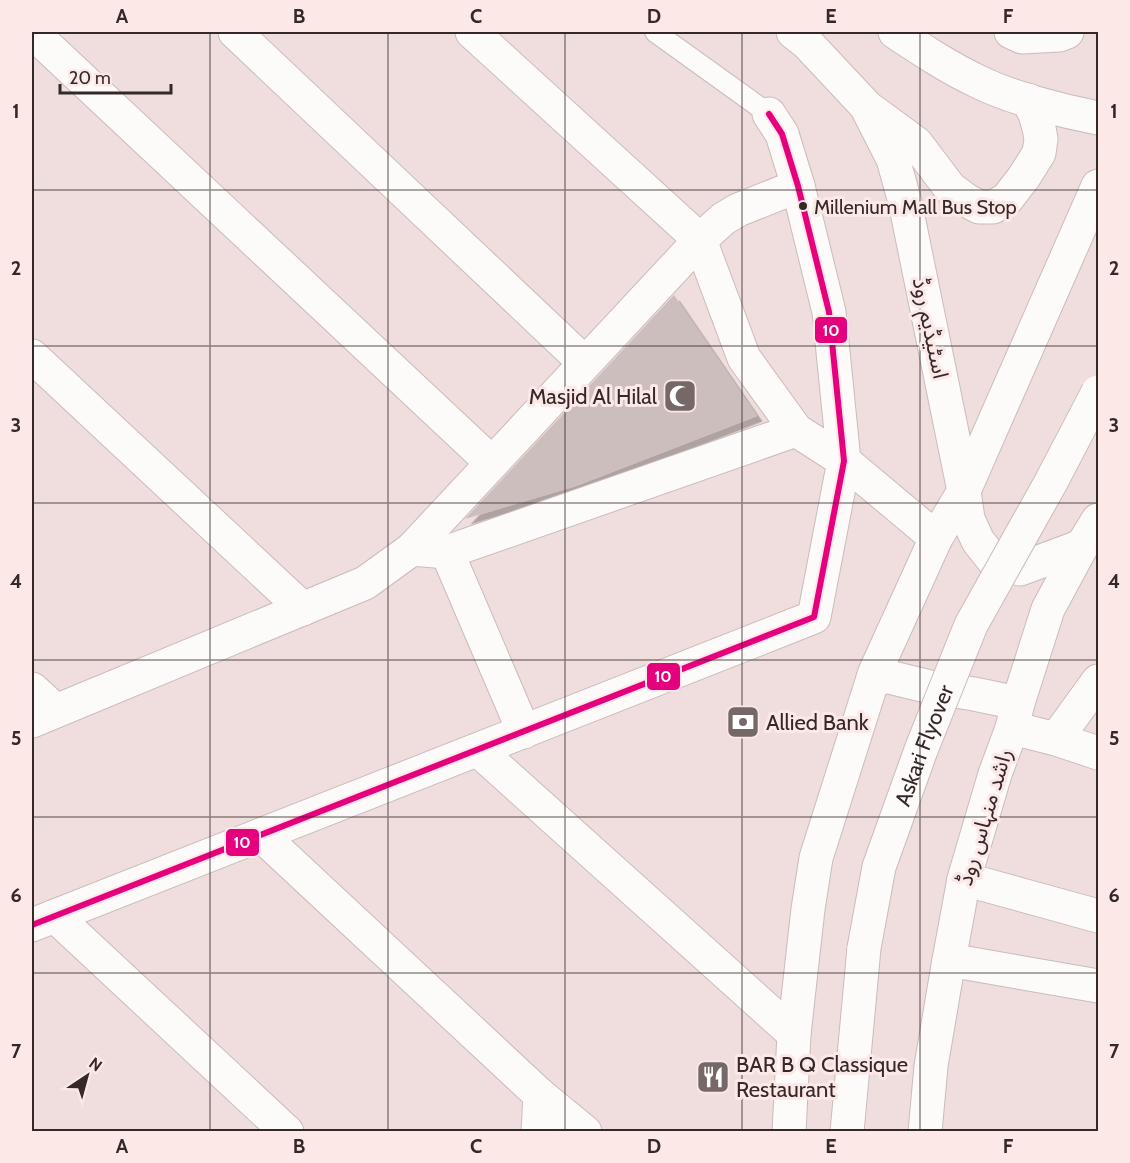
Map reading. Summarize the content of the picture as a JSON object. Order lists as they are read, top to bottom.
{
  "streets": {
    "street": ["اسٹیڈیم روڈ", "Askari Flyover", "راشد منہاس روڈ"]
  },
  "crossings": [
    ["اسٹیڈیم روڈ", "راشد منہاس روڈ"]
  ],
  "places": {
    "other": ["Millenium Mall Bus Stop"],
    "mosque": ["Masjid Al Hilal"],
    "bank": ["Allied Bank"],
    "restaurant": ["BAR B Q Classique Restaurant"]
  },
  "lines": ["transit line 10"],
  "scale_bar": "20 m",
  "north": "top right",
  "grid": {
    "columns": [
      "A",
      "B",
      "C",
      "D",
      "E",
      "F"
    ],
    "rows": [
      "1",
      "2",
      "3",
      "4",
      "5",
      "6",
      "7"
    ]
  }
}
